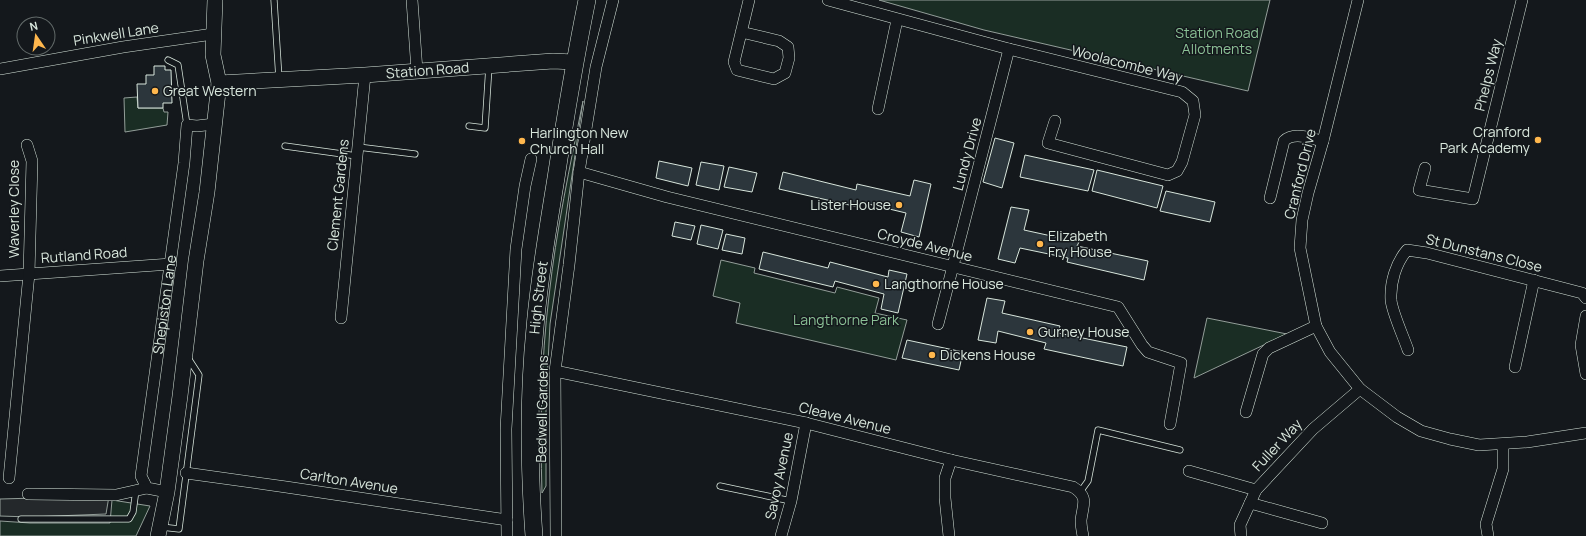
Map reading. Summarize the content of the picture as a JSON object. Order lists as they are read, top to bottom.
{
  "streets": {
    "main road": ["High Street"],
    "street": [
      "Pinkwell Lane",
      "Woolacombe Way",
      "Station Road",
      "Phelps Way",
      "Lundy Drive",
      "Cranford Drive",
      "Clement Gardens",
      "Waverley Close",
      "Croyde Avenue",
      "St Dunstans Close",
      "Rutland Road",
      "Shepiston Lane",
      "Bedwell Gardens",
      "Cleave Avenue",
      "Fuller Way",
      "Savoy Avenue",
      "Carlton Avenue"
    ]
  },
  "crossings": [
    ["Pinkwell Lane", "Shepiston Lane"],
    ["Woolacombe Way", "Lundy Drive"],
    ["Station Road", "Clement Gardens"],
    ["Station Road", "High Street"],
    ["Station Road", "Shepiston Lane"],
    ["Lundy Drive", "Croyde Avenue"],
    ["Cranford Drive", "Fuller Way"],
    ["Waverley Close", "Rutland Road"],
    ["Croyde Avenue", "Bedwell Gardens"],
    ["Rutland Road", "Shepiston Lane"],
    ["Bedwell Gardens", "Cleave Avenue"],
    ["Cleave Avenue", "Savoy Avenue"]
  ],
  "parks": ["Station Road Allotments", "Langthorne Park"],
  "places": [
    "Great Western",
    "Cranford Park Academy",
    "Harlington New Church Hall",
    "Lister House",
    "Elizabeth Fry House",
    "Langthorne House",
    "Gurney House",
    "Dickens House"
  ],
  "north": "top"
}
